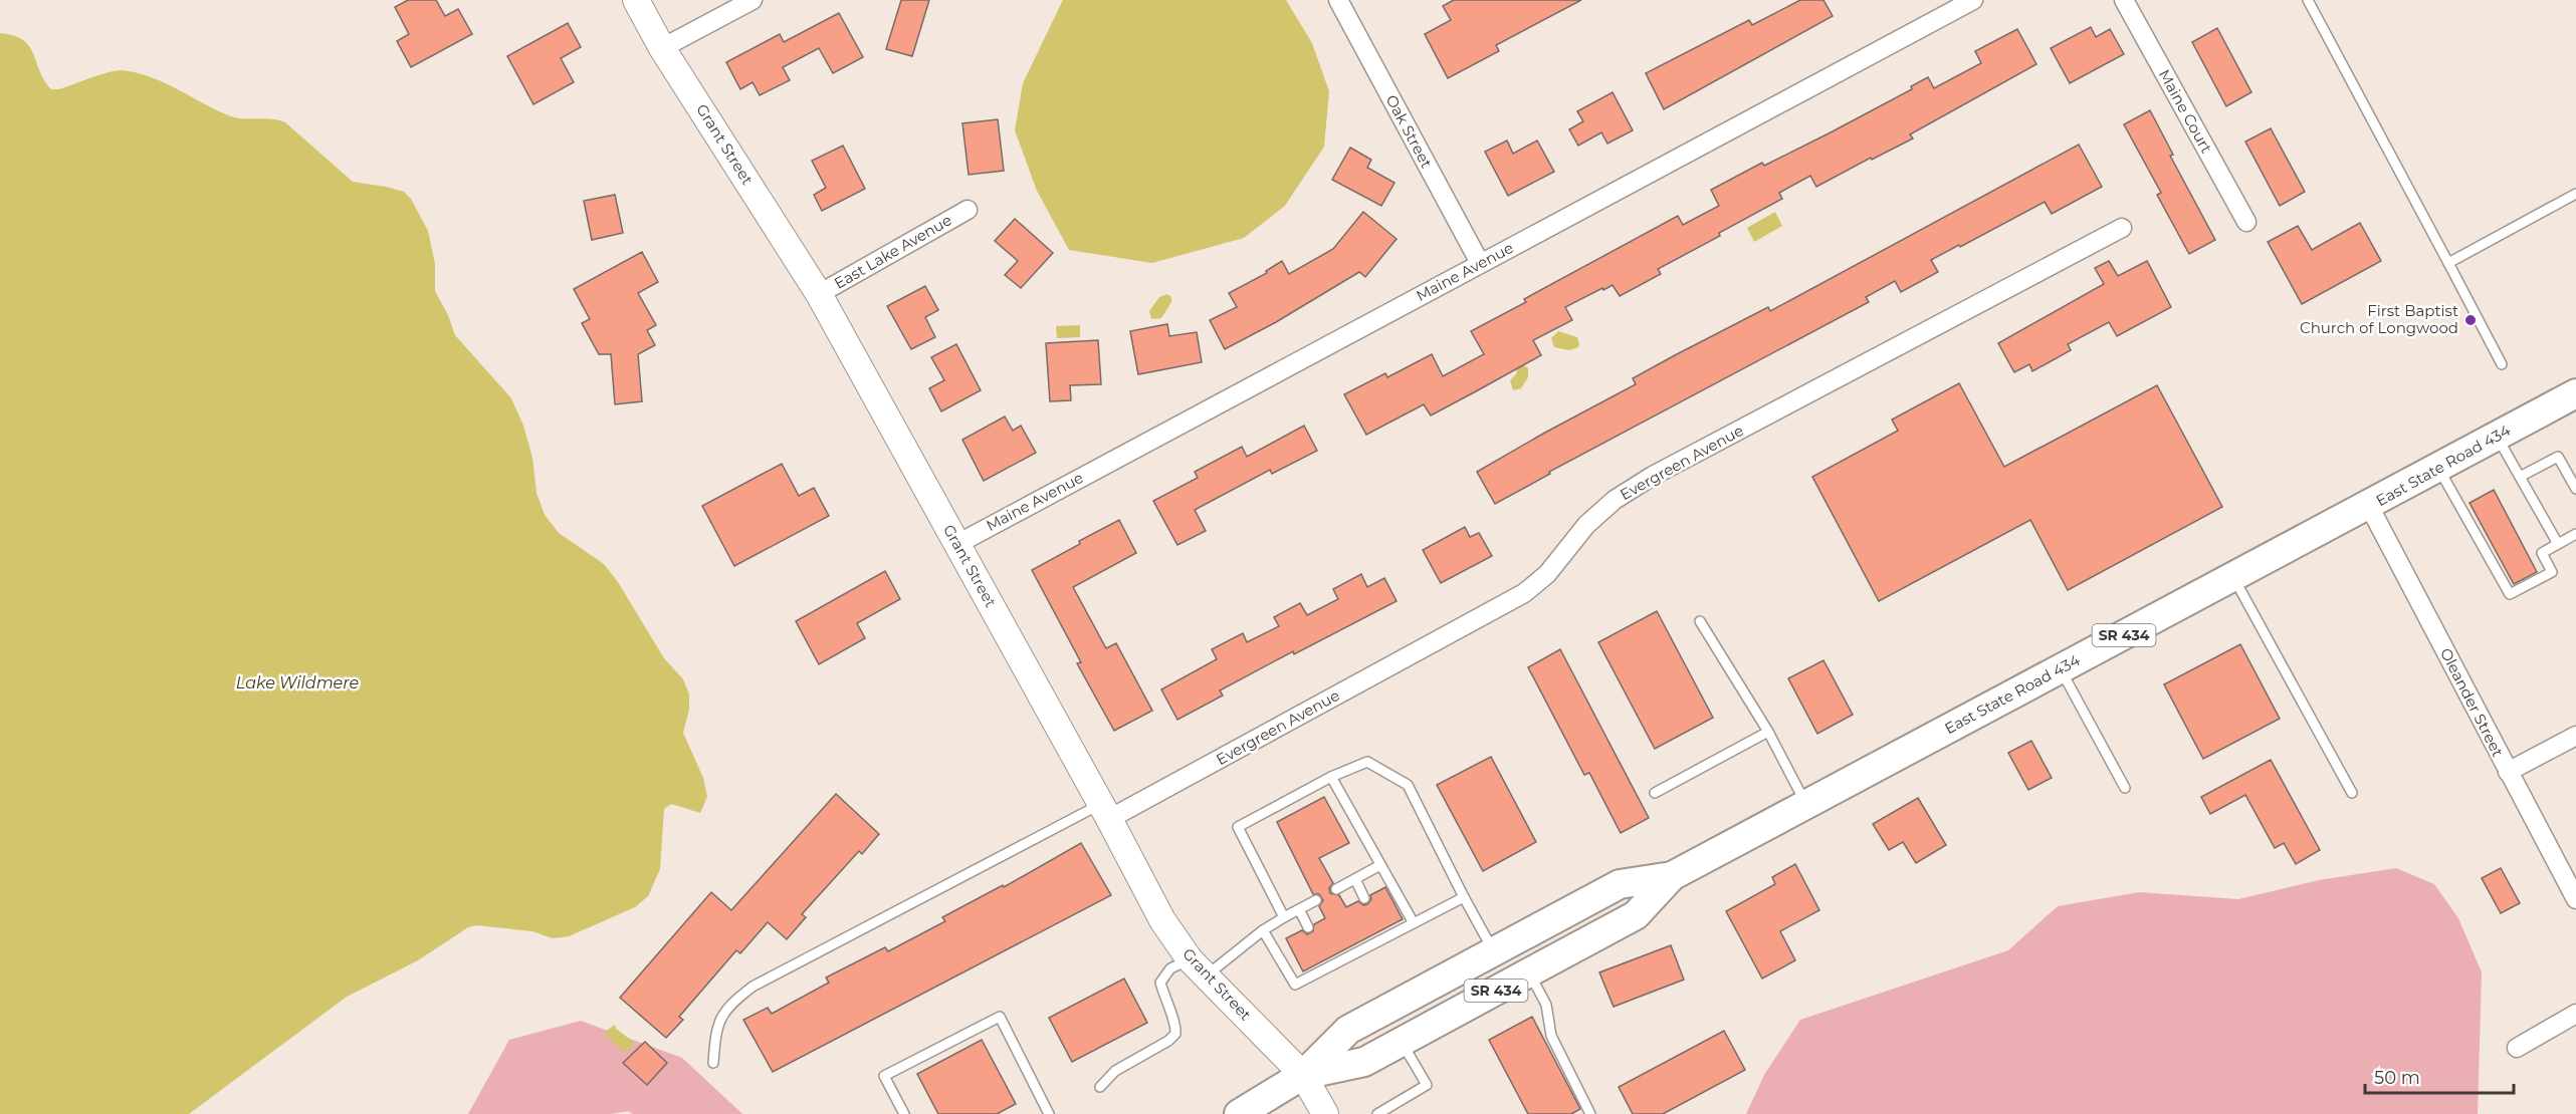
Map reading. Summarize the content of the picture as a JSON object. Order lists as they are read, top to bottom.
{
  "streets": {
    "main road": ["East State Road 434", "SR 434"],
    "street": [
      "Maine Court",
      "Oak Street",
      "Grant Street",
      "East Lake Avenue",
      "Maine Avenue",
      "Evergreen Avenue",
      "Oleander Street"
    ]
  },
  "crossings": [
    ["Oak Street", "Maine Avenue"],
    ["Grant Street", "East Lake Avenue"],
    ["Grant Street", "Maine Avenue"],
    ["Grant Street", "Evergreen Avenue"],
    ["Grant Street", "SR 434"],
    ["East State Road 434", "SR 434"],
    ["East State Road 434", "Oleander Street"]
  ],
  "water": ["Lake Wildmere"],
  "places": ["First Baptist Church of Longwood"],
  "scale_bar": "50 m"
}
